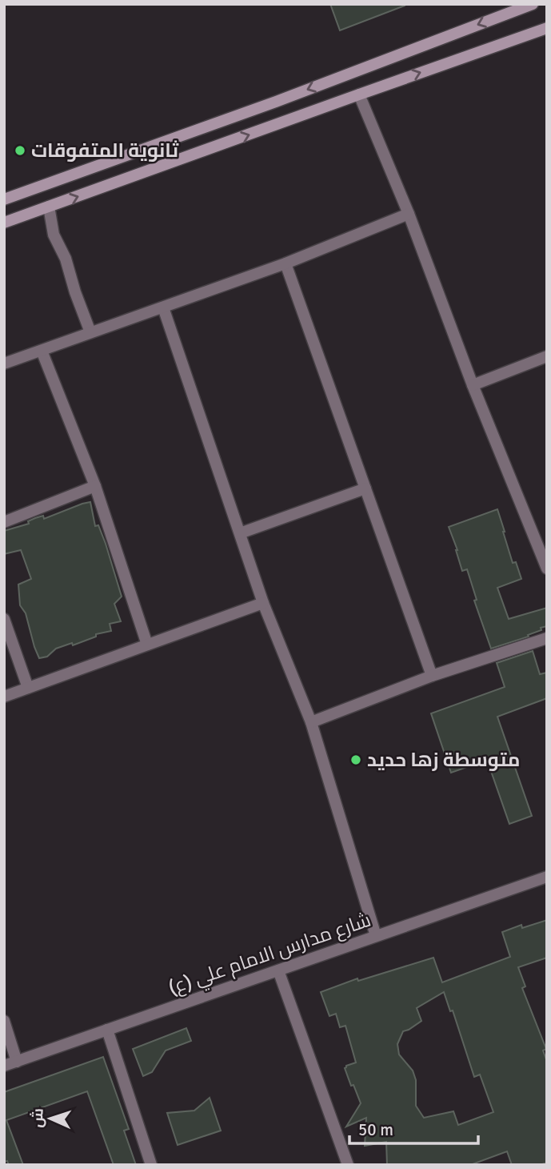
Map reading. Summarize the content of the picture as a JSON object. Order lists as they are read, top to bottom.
{
  "streets": {
    "street": ["شارع مدارس الامام علي (ع)"]
  },
  "places": ["ثانوية المتفوقات", "متوسطة زها حديد"],
  "scale_bar": "50 m",
  "north": "left"
}
